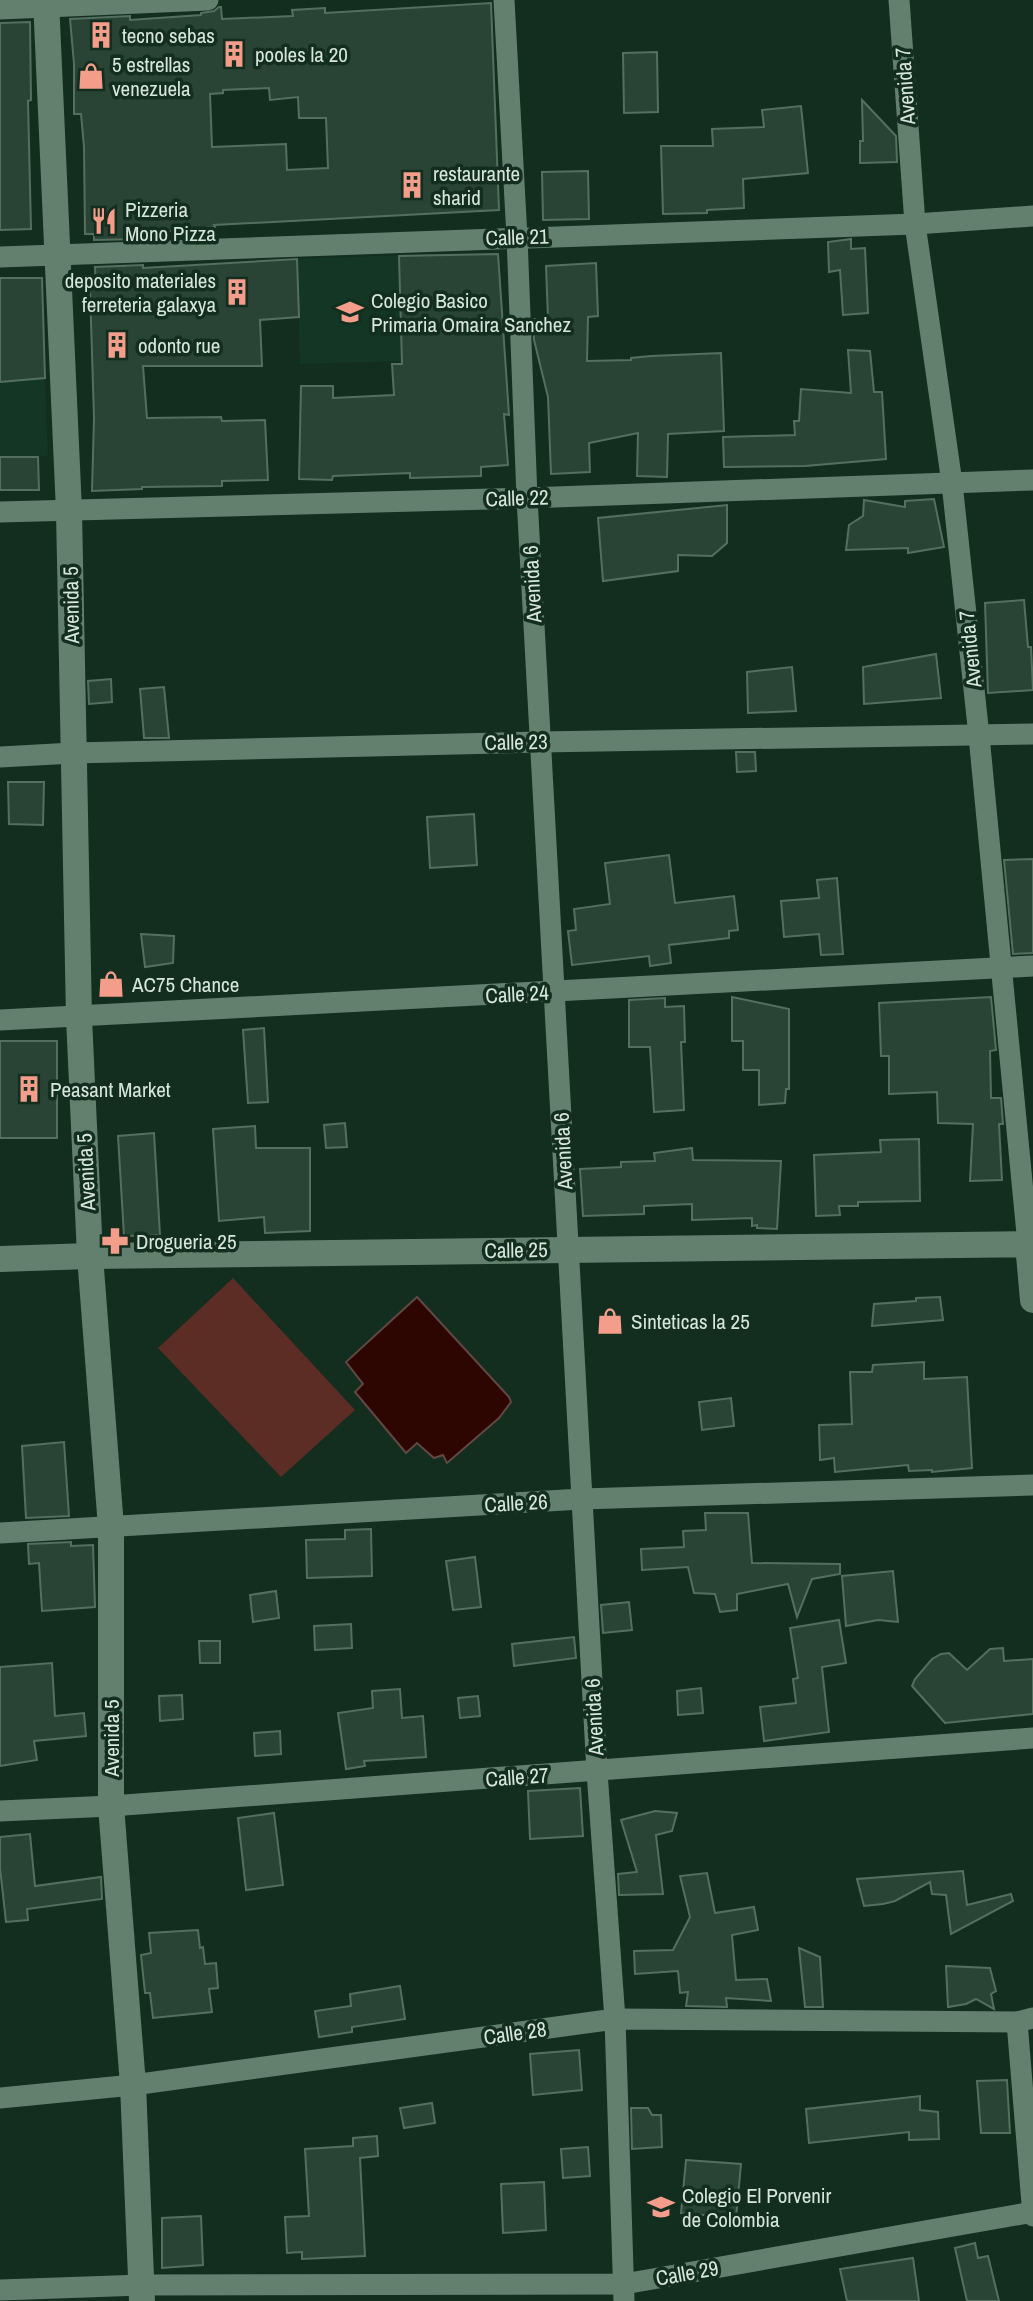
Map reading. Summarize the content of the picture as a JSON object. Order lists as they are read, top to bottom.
{
  "streets": {
    "street": [
      "Avenida 7",
      "Calle 21",
      "Calle 22",
      "Avenida 6",
      "Avenida 5",
      "Calle 23",
      "Calle 24",
      "Calle 25",
      "Calle 26",
      "Calle 27",
      "Calle 28",
      "Calle 29"
    ]
  },
  "crossings": [
    ["Avenida 7", "Calle 21"],
    ["Avenida 7", "Calle 22"],
    ["Avenida 7", "Calle 23"],
    ["Avenida 7", "Calle 24"],
    ["Avenida 7", "Calle 25"],
    ["Calle 21", "Avenida 6"],
    ["Calle 21", "Avenida 5"],
    ["Calle 22", "Avenida 6"],
    ["Calle 22", "Avenida 5"],
    ["Avenida 6", "Calle 23"],
    ["Avenida 6", "Calle 24"],
    ["Avenida 6", "Calle 25"],
    ["Avenida 6", "Calle 26"],
    ["Avenida 6", "Calle 27"],
    ["Avenida 6", "Calle 28"],
    ["Avenida 6", "Calle 29"],
    ["Avenida 5", "Calle 23"],
    ["Avenida 5", "Calle 24"],
    ["Avenida 5", "Calle 25"],
    ["Avenida 5", "Calle 26"],
    ["Avenida 5", "Calle 27"],
    ["Avenida 5", "Calle 28"],
    ["Avenida 5", "Calle 29"]
  ],
  "places": {
    "building": [
      "tecno sebas",
      "pooles la 20",
      "restaurante sharid",
      "deposito materiales ferreteria galaxya",
      "odonto rue",
      "Peasant Market"
    ],
    "shop": ["5 estrellas venezuela", "AC75 Chance", "Sinteticas la 25"],
    "restaurant": ["Pizzeria Mono Pizza"],
    "school or university": ["Colegio Basico Primaria Omaira Sanchez", "Colegio El Porvenir de Colombia"],
    "pharmacy": ["Drogueria 25"]
  }
}
